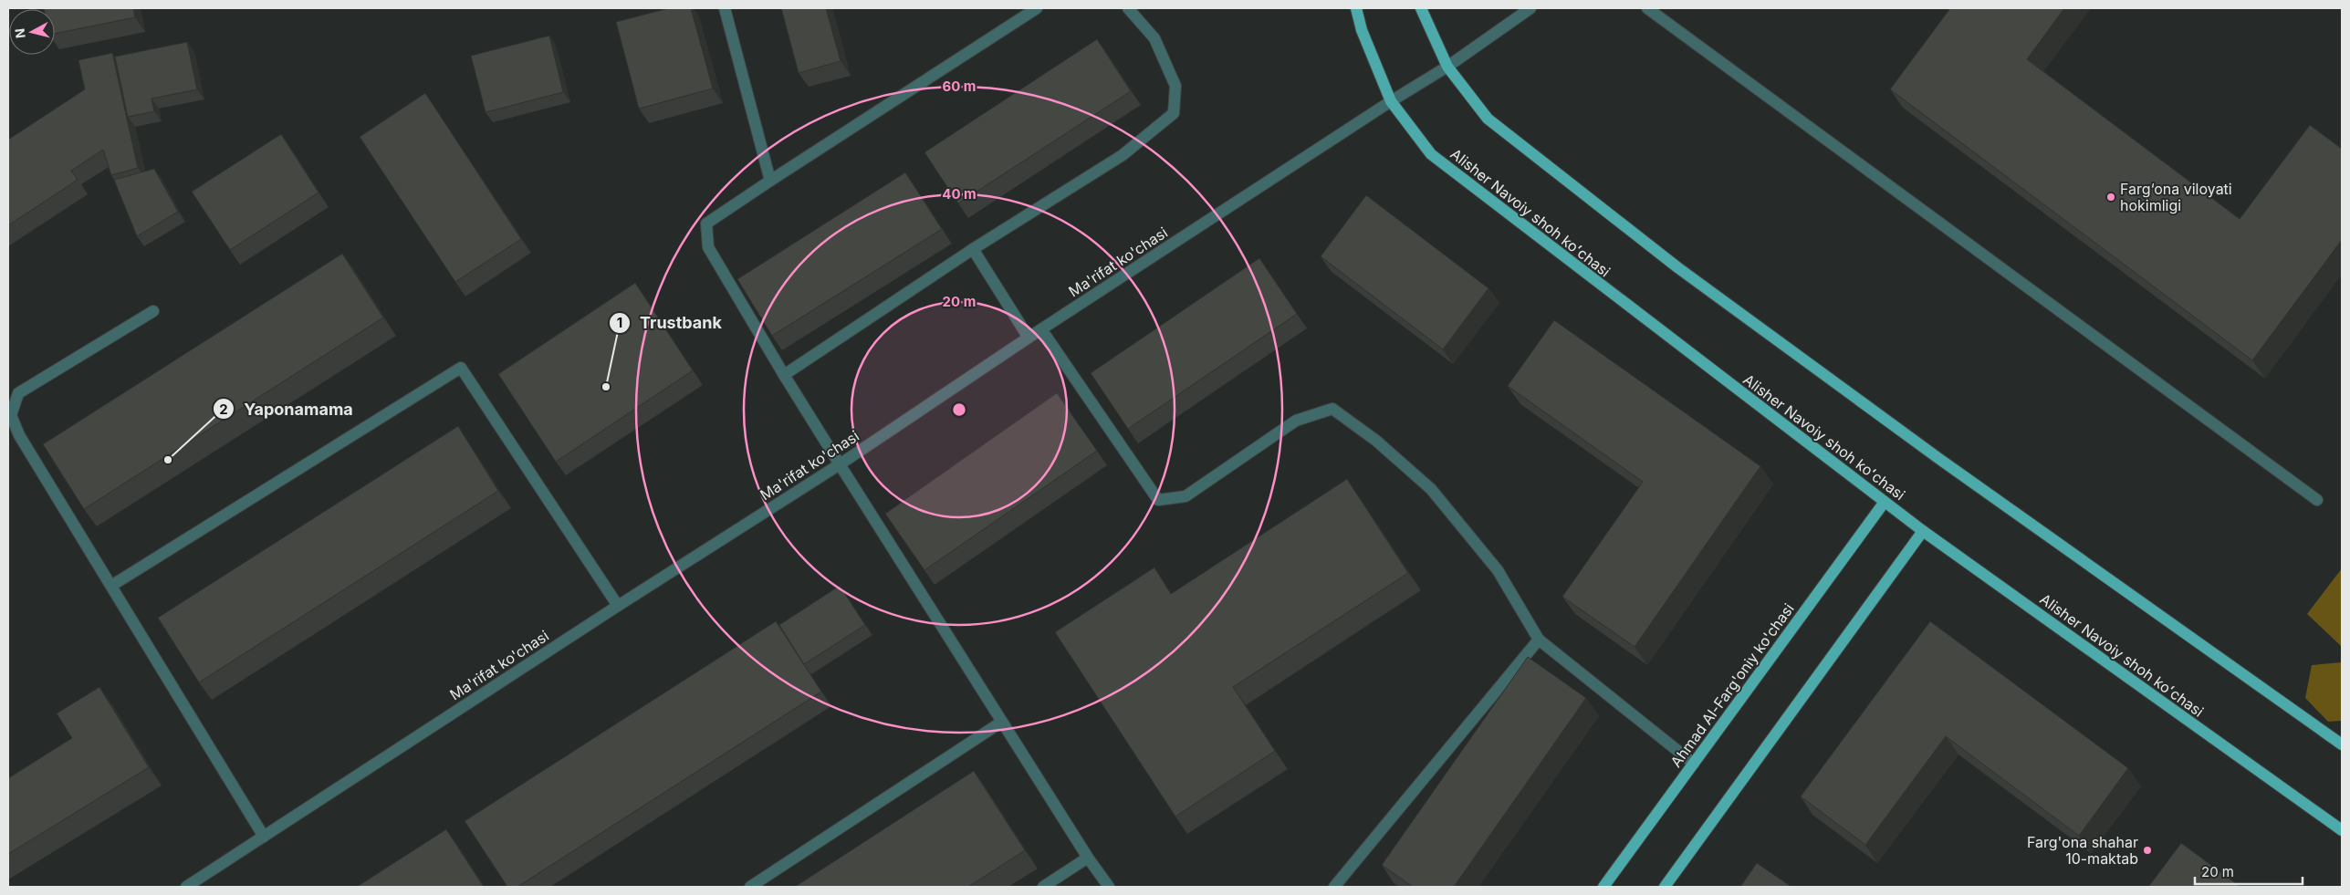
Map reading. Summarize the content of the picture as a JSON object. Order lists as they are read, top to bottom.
{
  "streets": {
    "main road": ["Alisher Navoiy shoh koʻchasi", "Ahmad Al-Farg'oniy ko'chasi"],
    "street": ["Ma'rifat ko'chasi"]
  },
  "crossings": [
    ["Alisher Navoiy shoh koʻchasi", "Ma'rifat ko'chasi"],
    ["Alisher Navoiy shoh koʻchasi", "Ahmad Al-Farg'oniy ko'chasi"]
  ],
  "places": [
    "Farg‘ona viloyati hokimligi",
    "Trustbank",
    "Yaponamama",
    "Farg'ona shahar 10-maktab"
  ],
  "scale_bar": "20 m",
  "north": "left",
  "rings": ["60 m", "40 m", "20 m"]
}
